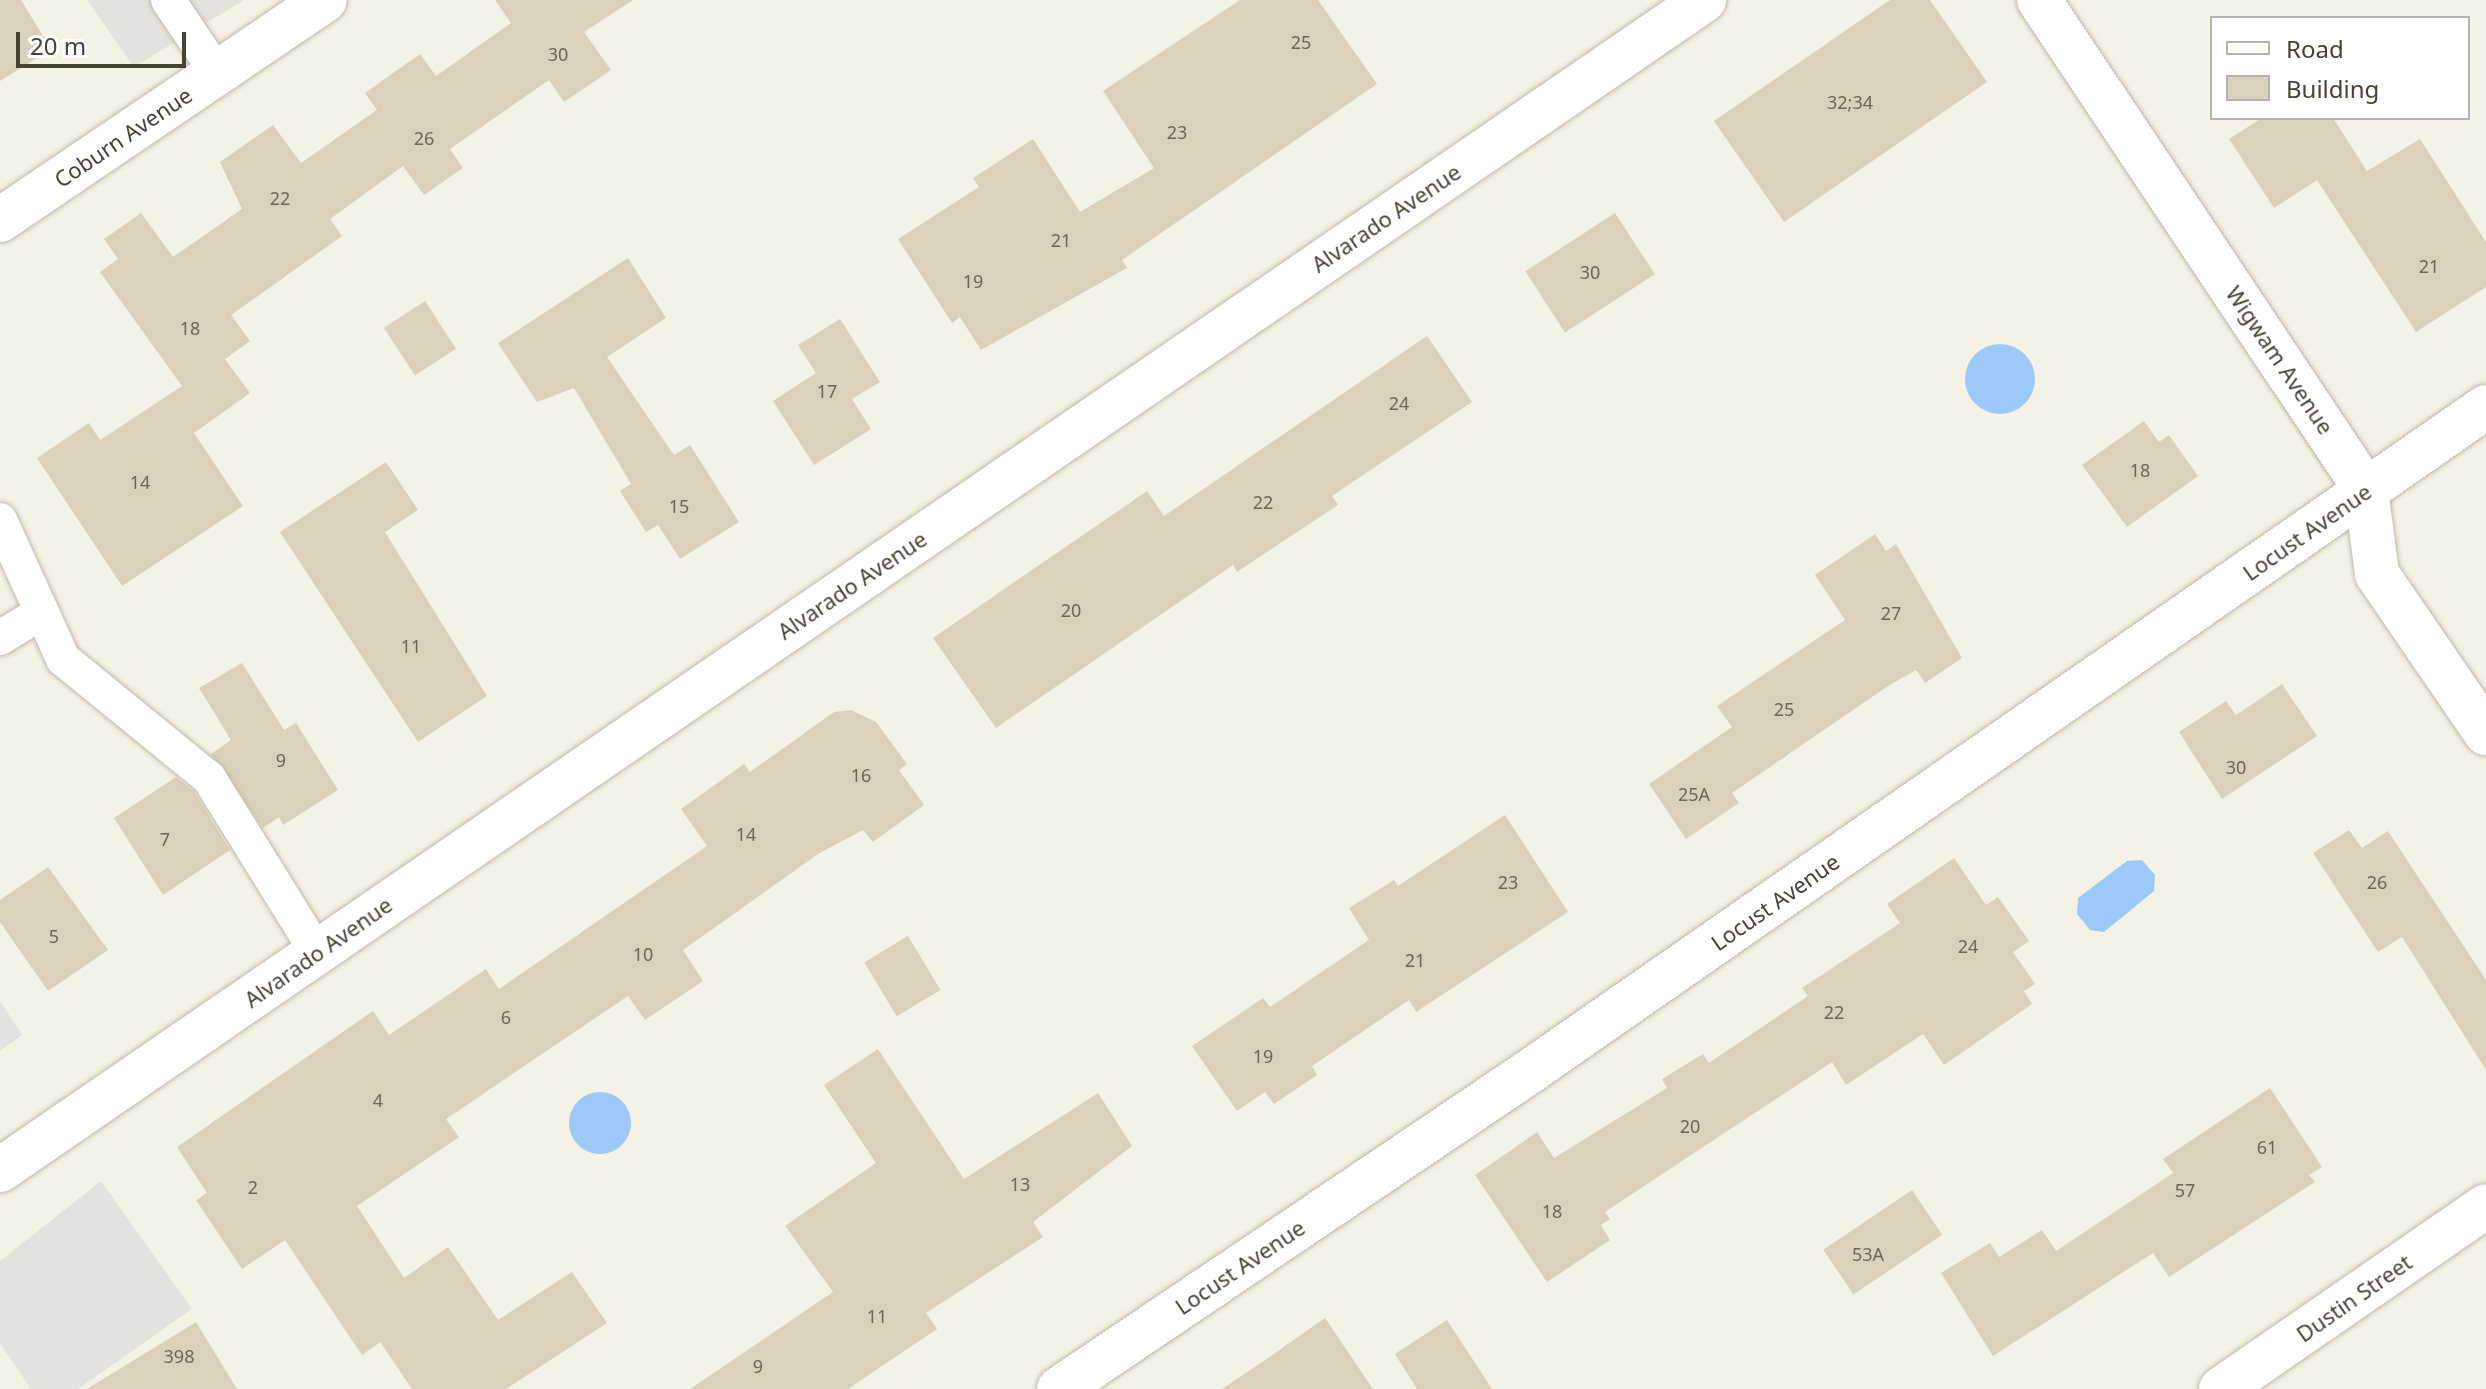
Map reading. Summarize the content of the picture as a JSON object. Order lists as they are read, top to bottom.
{
  "streets": {
    "street": [
      "Coburn Avenue",
      "Alvarado Avenue",
      "Wigwam Avenue",
      "Locust Avenue",
      "Dustin Street"
    ]
  },
  "crossings": [
    ["Wigwam Avenue", "Locust Avenue"]
  ],
  "house_numbers": [
    "25",
    "30",
    "32;34",
    "23",
    "26",
    "22",
    "21",
    "21",
    "30",
    "19",
    "18",
    "17",
    "24",
    "18",
    "14",
    "22",
    "15",
    "20",
    "27",
    "11",
    "25",
    "9",
    "30",
    "16",
    "25A",
    "14",
    "7",
    "23",
    "26",
    "5",
    "24",
    "10",
    "21",
    "22",
    "6",
    "19",
    "4",
    "20",
    "61",
    "13",
    "2",
    "57",
    "18",
    "53A",
    "11",
    "398",
    "9"
  ],
  "legend": ["Road", "Building"],
  "scale_bar": "20 m"
}
